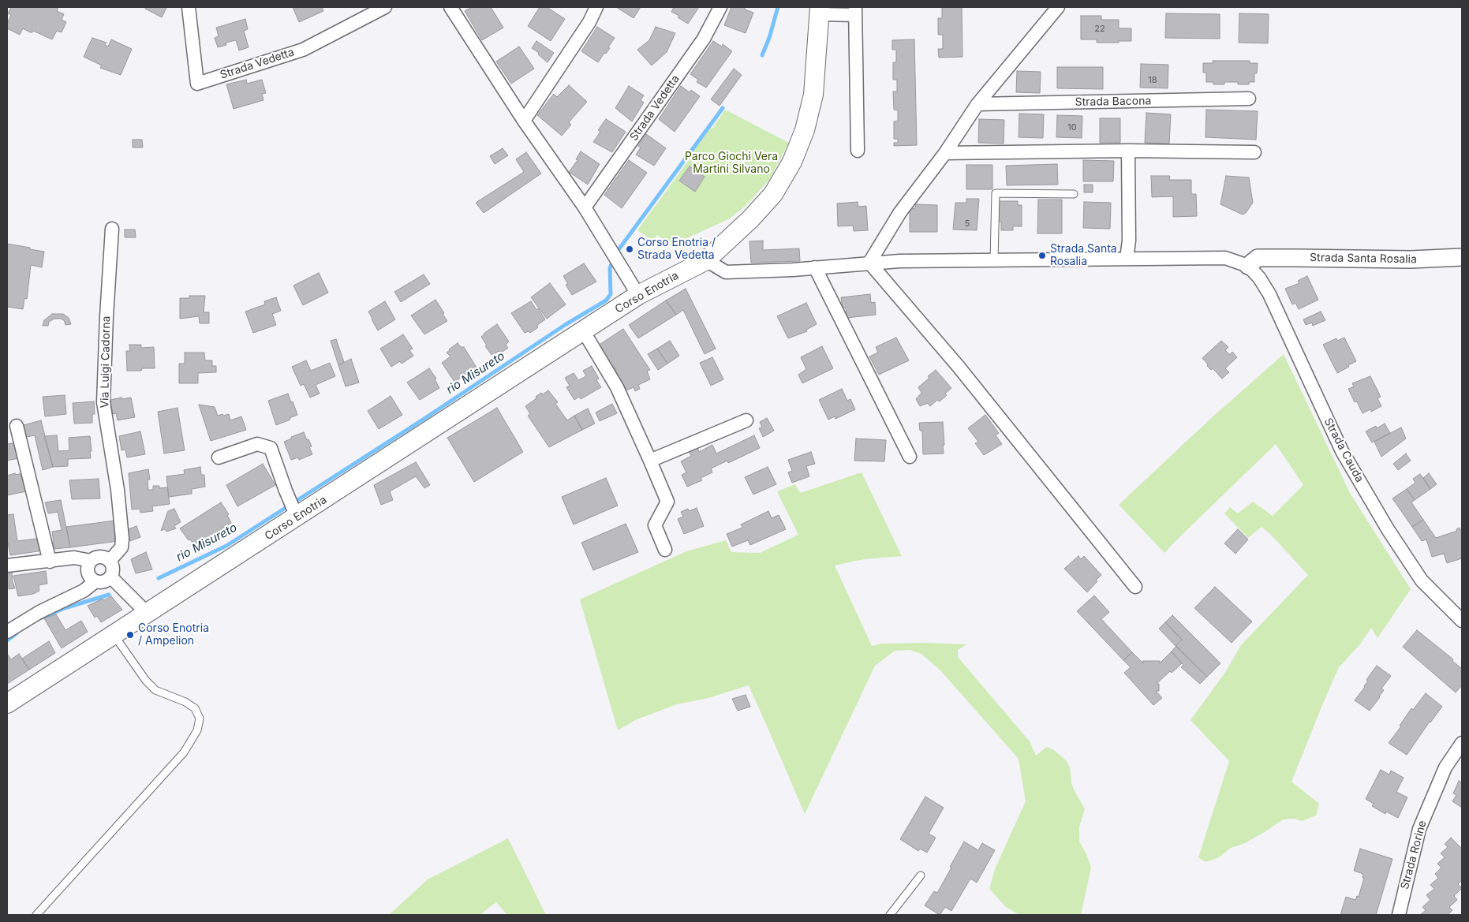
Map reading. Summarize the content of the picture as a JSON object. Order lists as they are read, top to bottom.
{
  "streets": {
    "main road": ["Corso Enotria"],
    "street": [
      "Strada Vedetta",
      "Strada Bacona",
      "Strada Santa Rosalia",
      "Via Luigi Cadorna",
      "Strada Cauda",
      "Strada Rorine"
    ]
  },
  "crossings": [
    ["Strada Santa Rosalia", "Strada Cauda"]
  ],
  "water": ["rio Misureto"],
  "parks": ["Parco Giochi Vera Martini Silvano"],
  "places": ["Corso Enotria / Strada Vedetta", "Strada Santa Rosalia", "Corso Enotria / Ampelion"],
  "house_numbers": [
    "22",
    "18",
    "10",
    "5"
  ]
}
